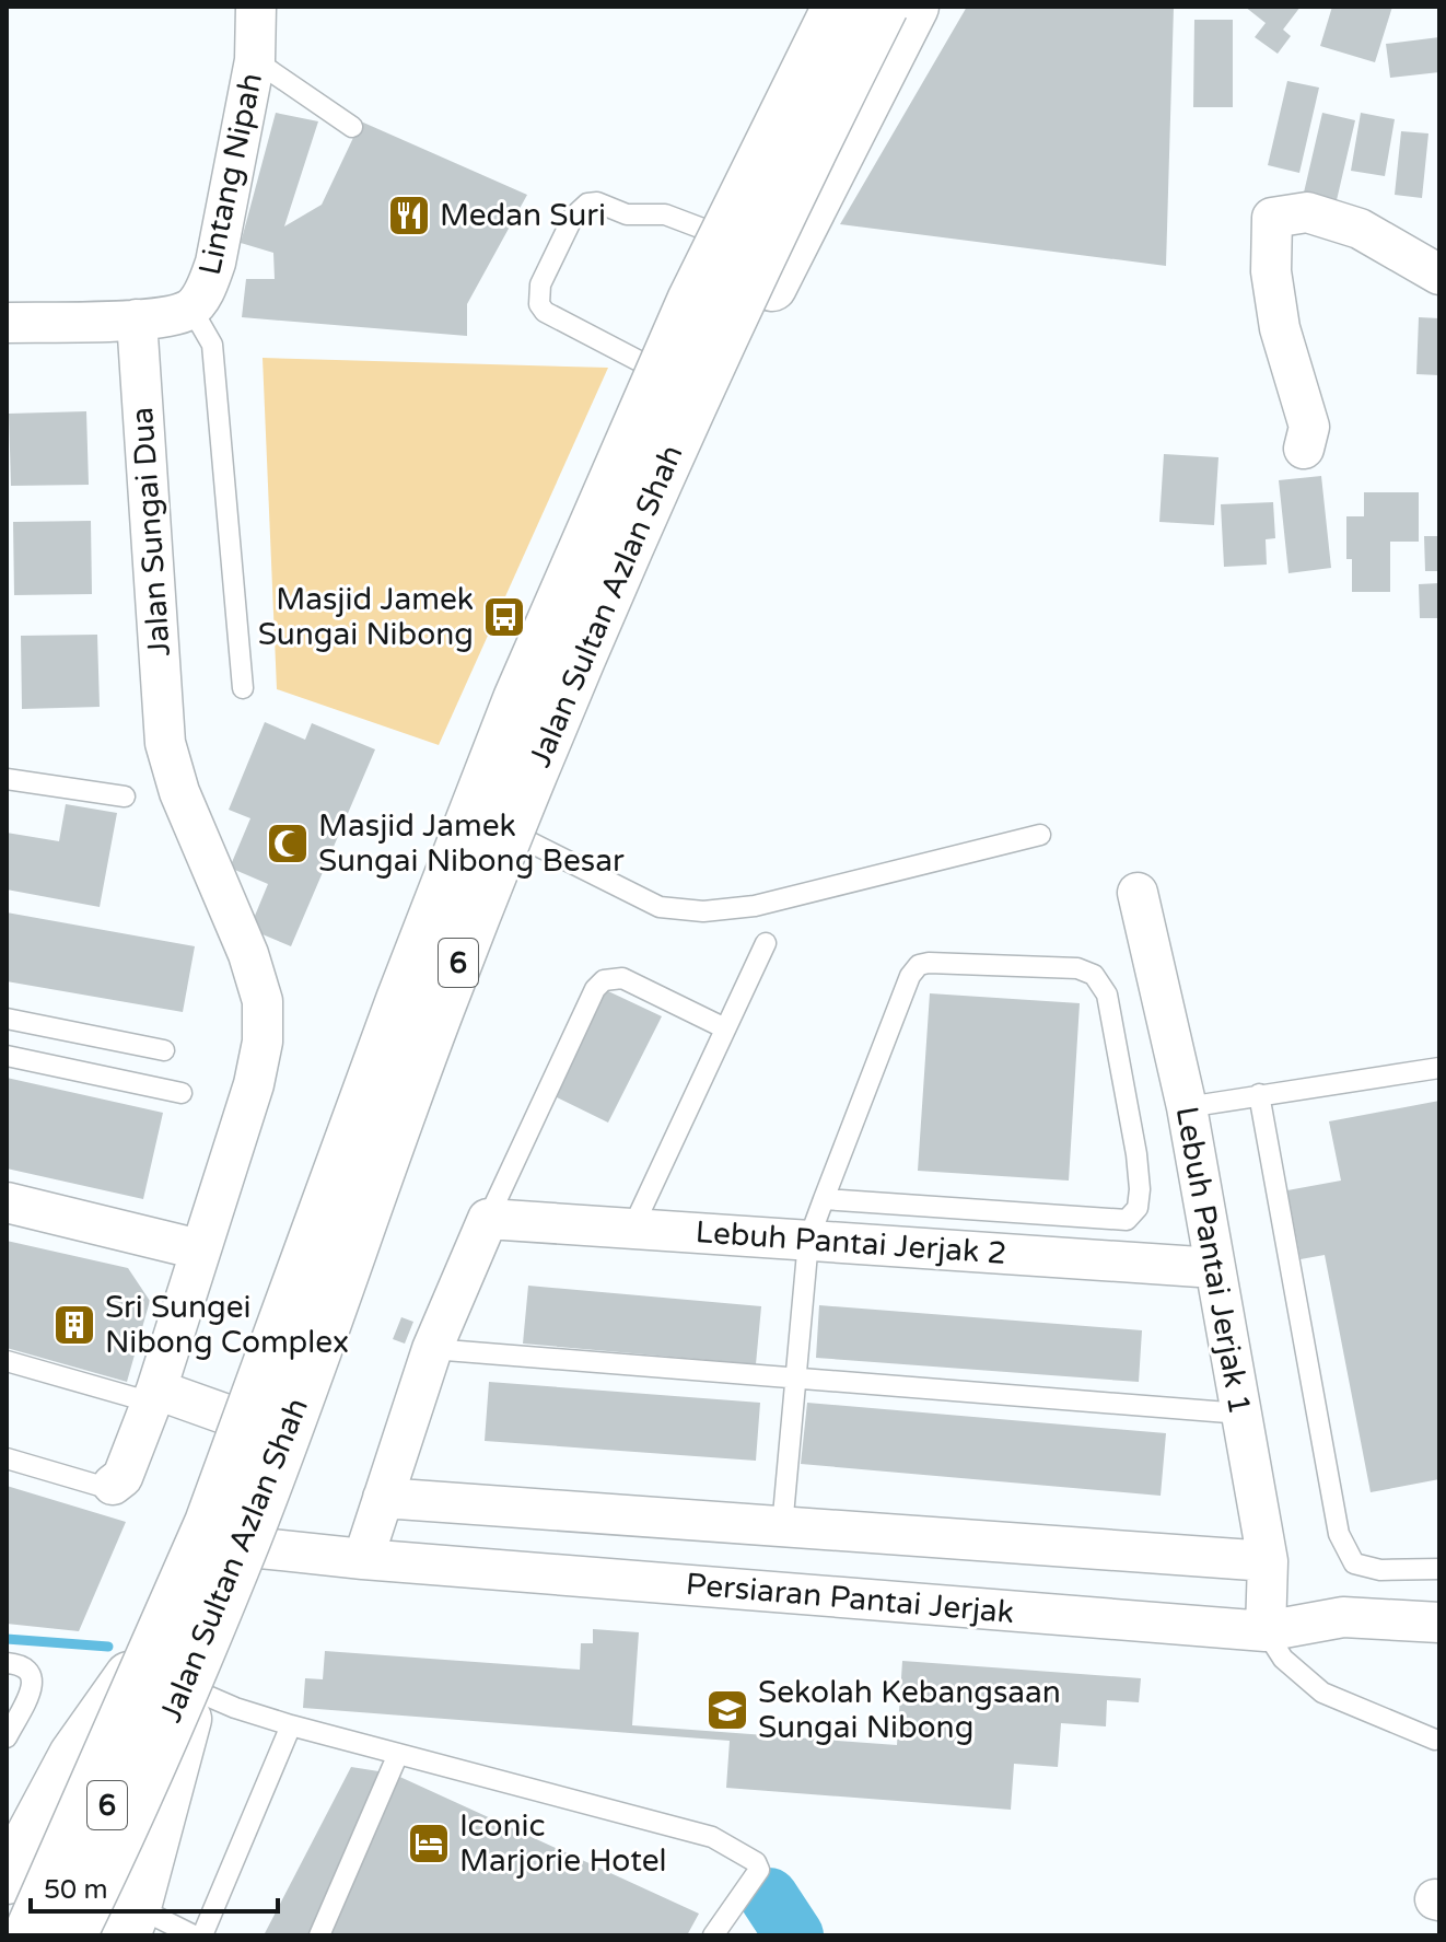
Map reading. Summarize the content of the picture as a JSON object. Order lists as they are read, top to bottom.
{
  "streets": {
    "main road": ["Jalan Sultan Azlan Shah", "6"],
    "street": [
      "Lintang Nipah",
      "Jalan Sungai Dua",
      "Lebuh Pantai Jerjak 2",
      "Lebuh Pantai Jerjak 1",
      "Persiaran Pantai Jerjak"
    ]
  },
  "crossings": [
    ["Lintang Nipah", "Jalan Sungai Dua"],
    ["Jalan Sultan Azlan Shah", "Persiaran Pantai Jerjak"],
    ["Lebuh Pantai Jerjak 2", "Lebuh Pantai Jerjak 1"],
    ["Lebuh Pantai Jerjak 1", "Persiaran Pantai Jerjak"]
  ],
  "places": {
    "restaurant": ["Medan Suri"],
    "bus stop": ["Masjid Jamek Sungai Nibong"],
    "mosque": ["Masjid Jamek Sungai Nibong Besar"],
    "building": ["Sri Sungei Nibong Complex"],
    "school or university": ["Sekolah Kebangsaan Sungai Nibong"],
    "hotel": ["Iconic Marjorie Hotel"]
  },
  "scale_bar": "50 m"
}
